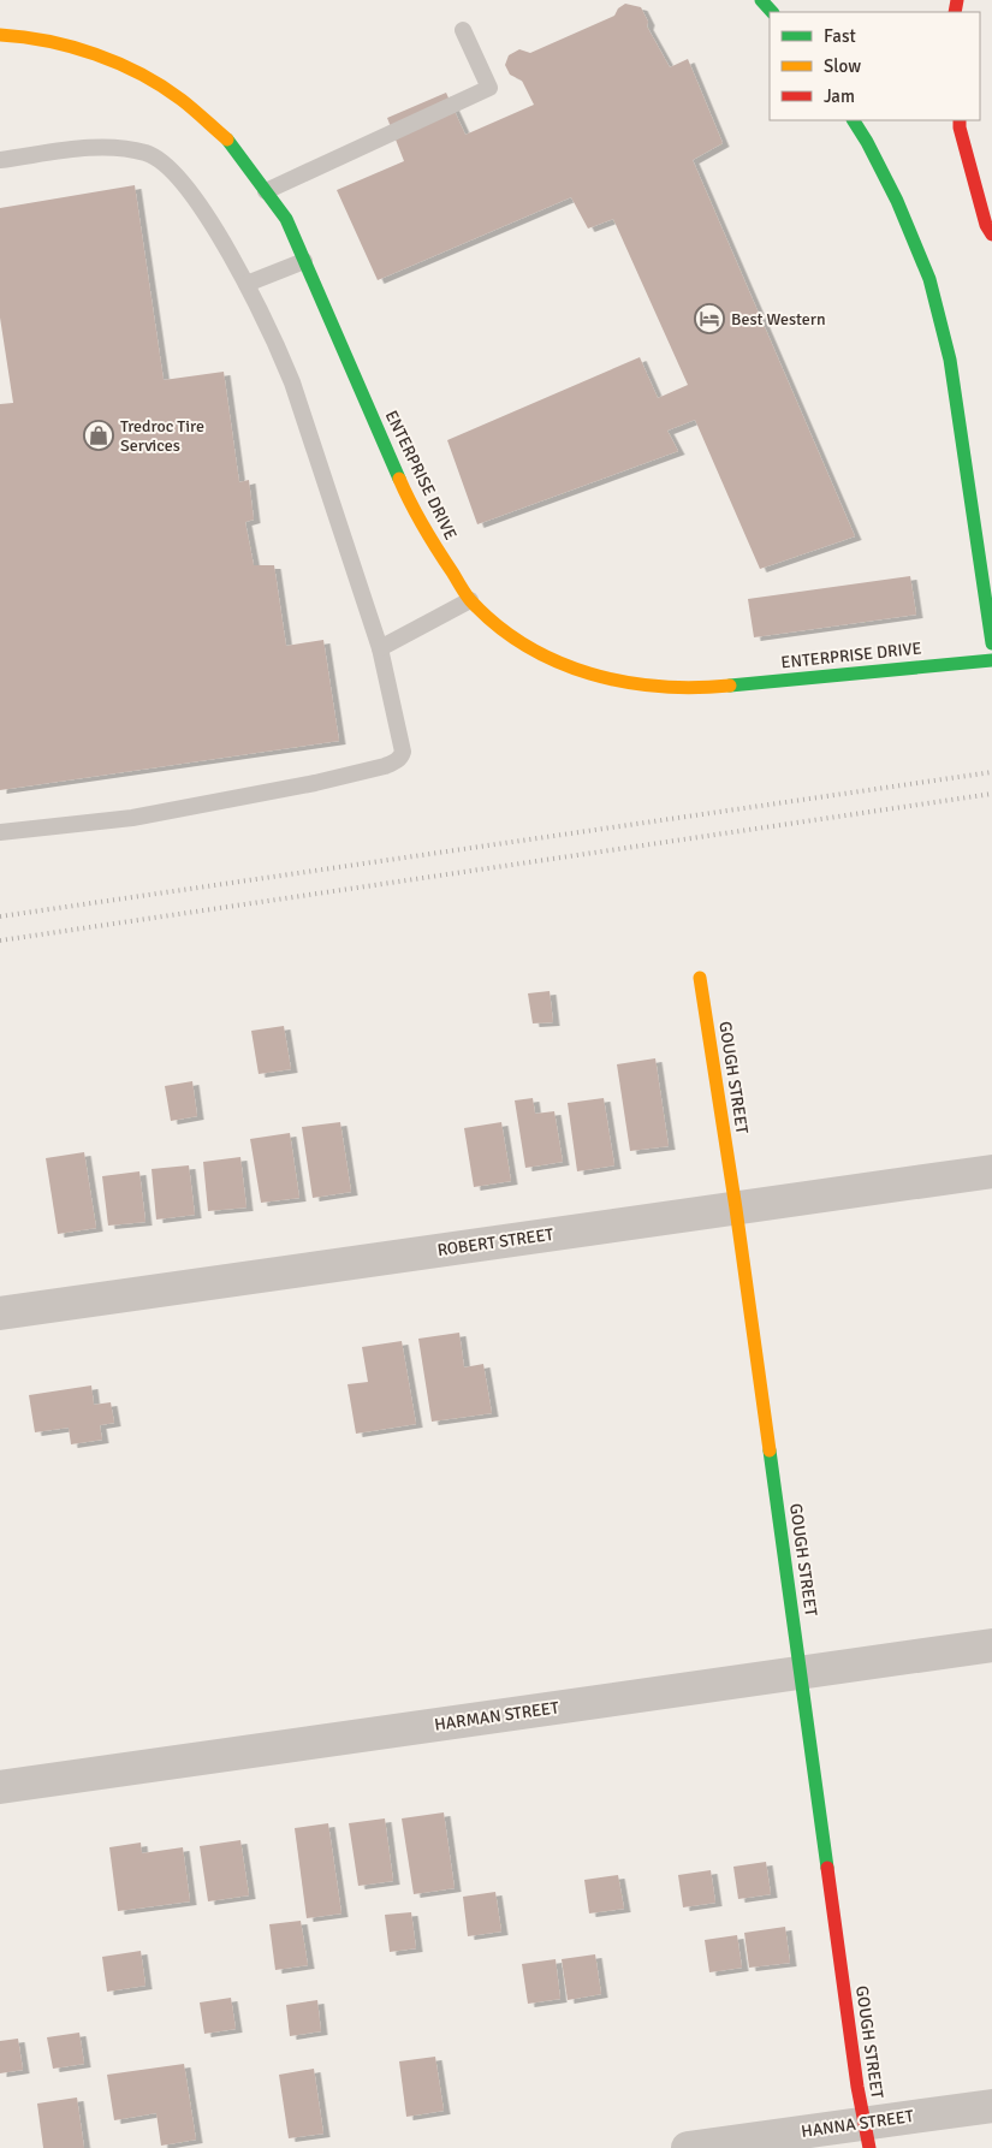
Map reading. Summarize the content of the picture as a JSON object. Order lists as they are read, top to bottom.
{
  "streets": {
    "main road": ["ENTERPRISE DRIVE", "GOUGH STREET"],
    "street": ["ROBERT STREET", "HARMAN STREET", "HANNA STREET"]
  },
  "crossings": [
    ["GOUGH STREET", "ROBERT STREET"],
    ["GOUGH STREET", "HARMAN STREET"],
    ["GOUGH STREET", "HANNA STREET"]
  ],
  "places": {
    "hotel": ["Best Western"],
    "shop": ["Tredroc Tire Services"]
  },
  "legend": ["Fast", "Slow", "Jam"]
}
